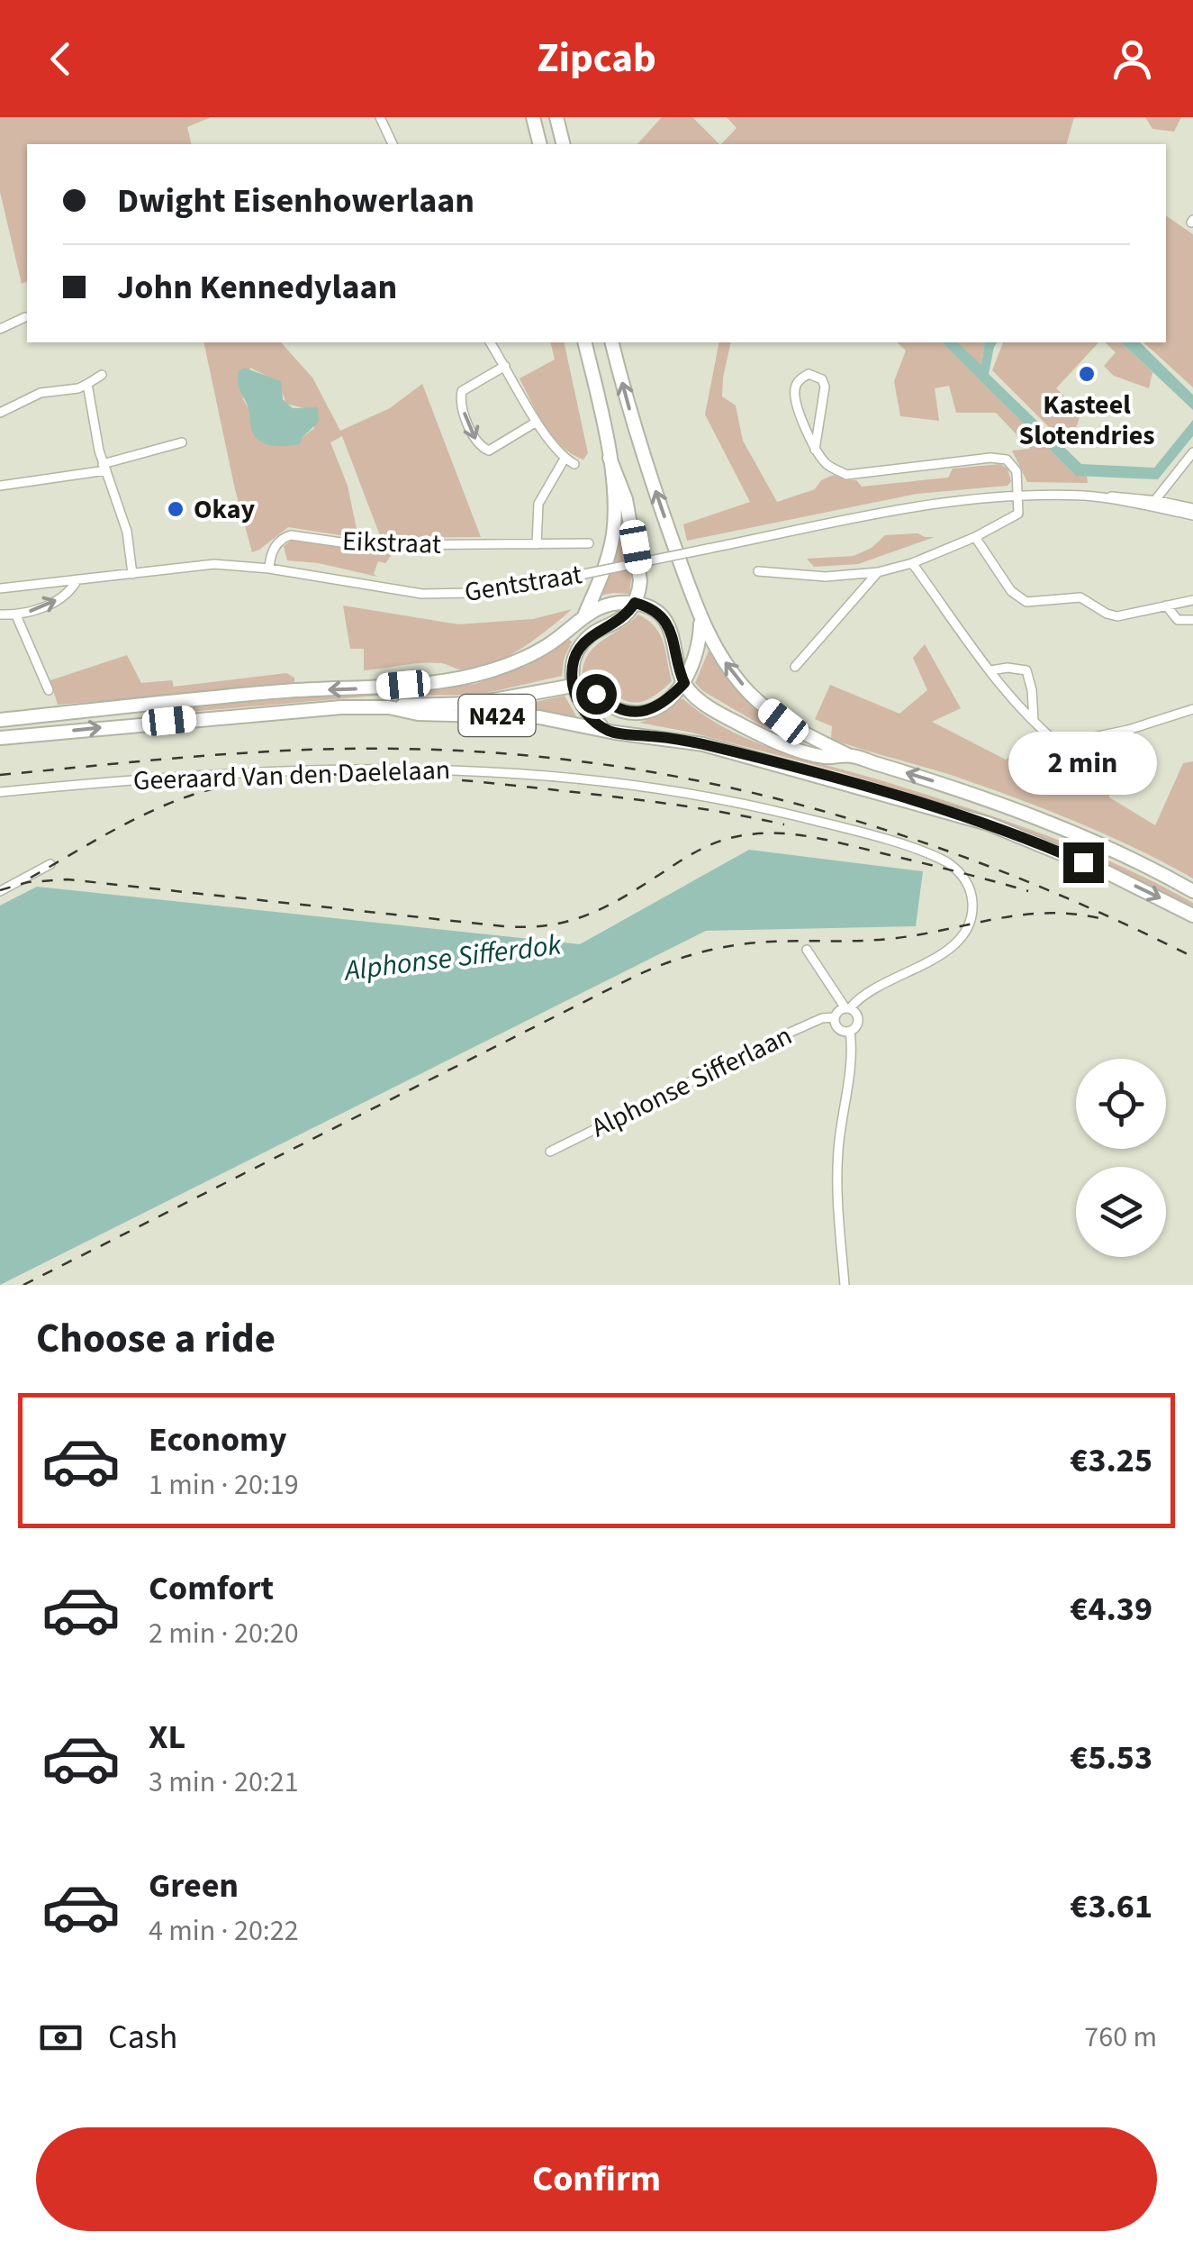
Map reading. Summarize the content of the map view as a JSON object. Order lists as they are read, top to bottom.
{
  "streets": {
    "highway": ["N424"],
    "street": [
      "Eikstraat",
      "Gentstraat",
      "Geeraard Van den Daelelaan",
      "Alphonse Sifferlaan"
    ]
  },
  "crossings": [
    ["Eikstraat", "Gentstraat"],
    ["Geeraard Van den Daelelaan", "Alphonse Sifferlaan"]
  ],
  "water": ["Alphonse Sifferdok"],
  "places": ["Kasteel Slotendries", "Okay"],
  "page": {
    "header": "Zipcab",
    "banner": ["Dwight Eisenhowerlaan", "John Kennedylaan"],
    "bubble": "2 min",
    "heading": "Choose a ride",
    "list": [
      {
        "name": "Economy",
        "note": "1 min · 20:19",
        "value": "€3.25"
      },
      {
        "name": "Comfort",
        "note": "2 min · 20:20",
        "value": "€4.39"
      },
      {
        "name": "XL",
        "note": "3 min · 20:21",
        "value": "€5.53"
      },
      {
        "name": "Green",
        "note": "4 min · 20:22",
        "value": "€3.61"
      }
    ],
    "pay": ["Cash", "760 m"],
    "buttons": "Confirm"
  }
}
